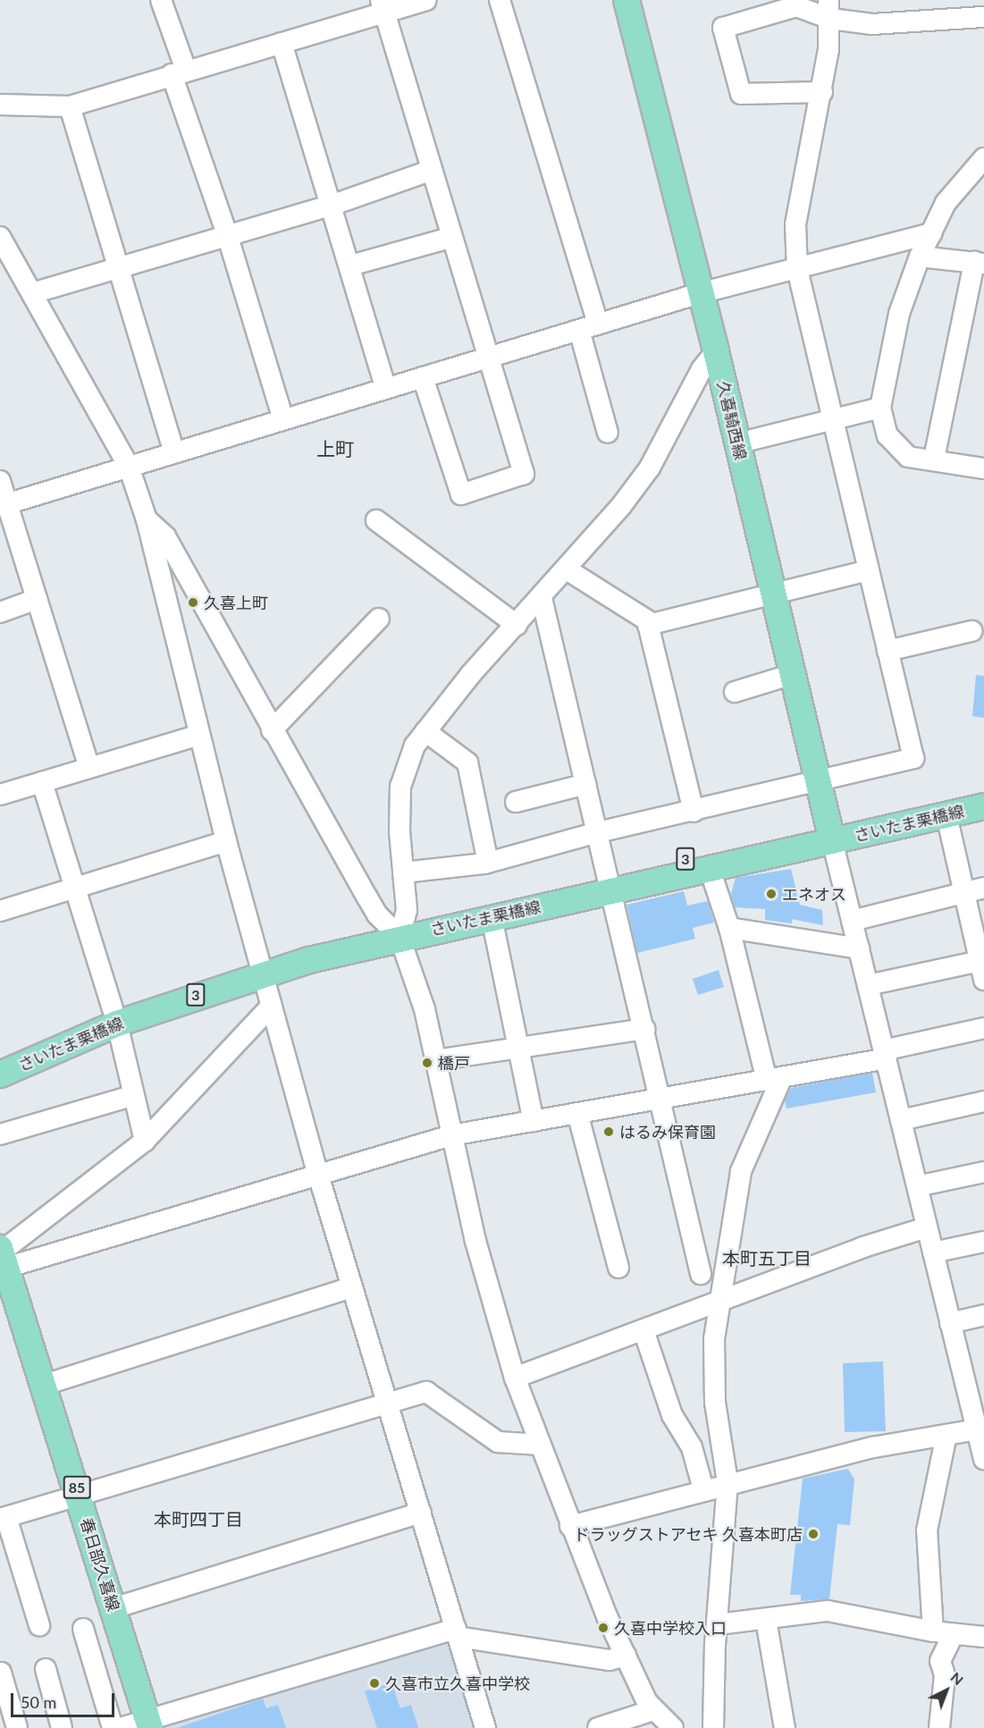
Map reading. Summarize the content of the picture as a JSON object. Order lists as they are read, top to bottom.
{
  "streets": {
    "main road": [
      "久喜騎西線",
      "さいたま栗橋線",
      "3",
      "85",
      "春日部久喜線"
    ]
  },
  "crossings": [
    ["久喜騎西線", "さいたま栗橋線"]
  ],
  "districts": ["上町", "本町五丁目", "本町四丁目"],
  "places": [
    "久喜上町",
    "エネオス",
    "橋戸",
    "はるみ保育園",
    "ドラッグストアセキ 久喜本町店",
    "久喜中学校入口",
    "久喜市立久喜中学校"
  ],
  "scale_bar": "50 m",
  "north": "top right"
}
